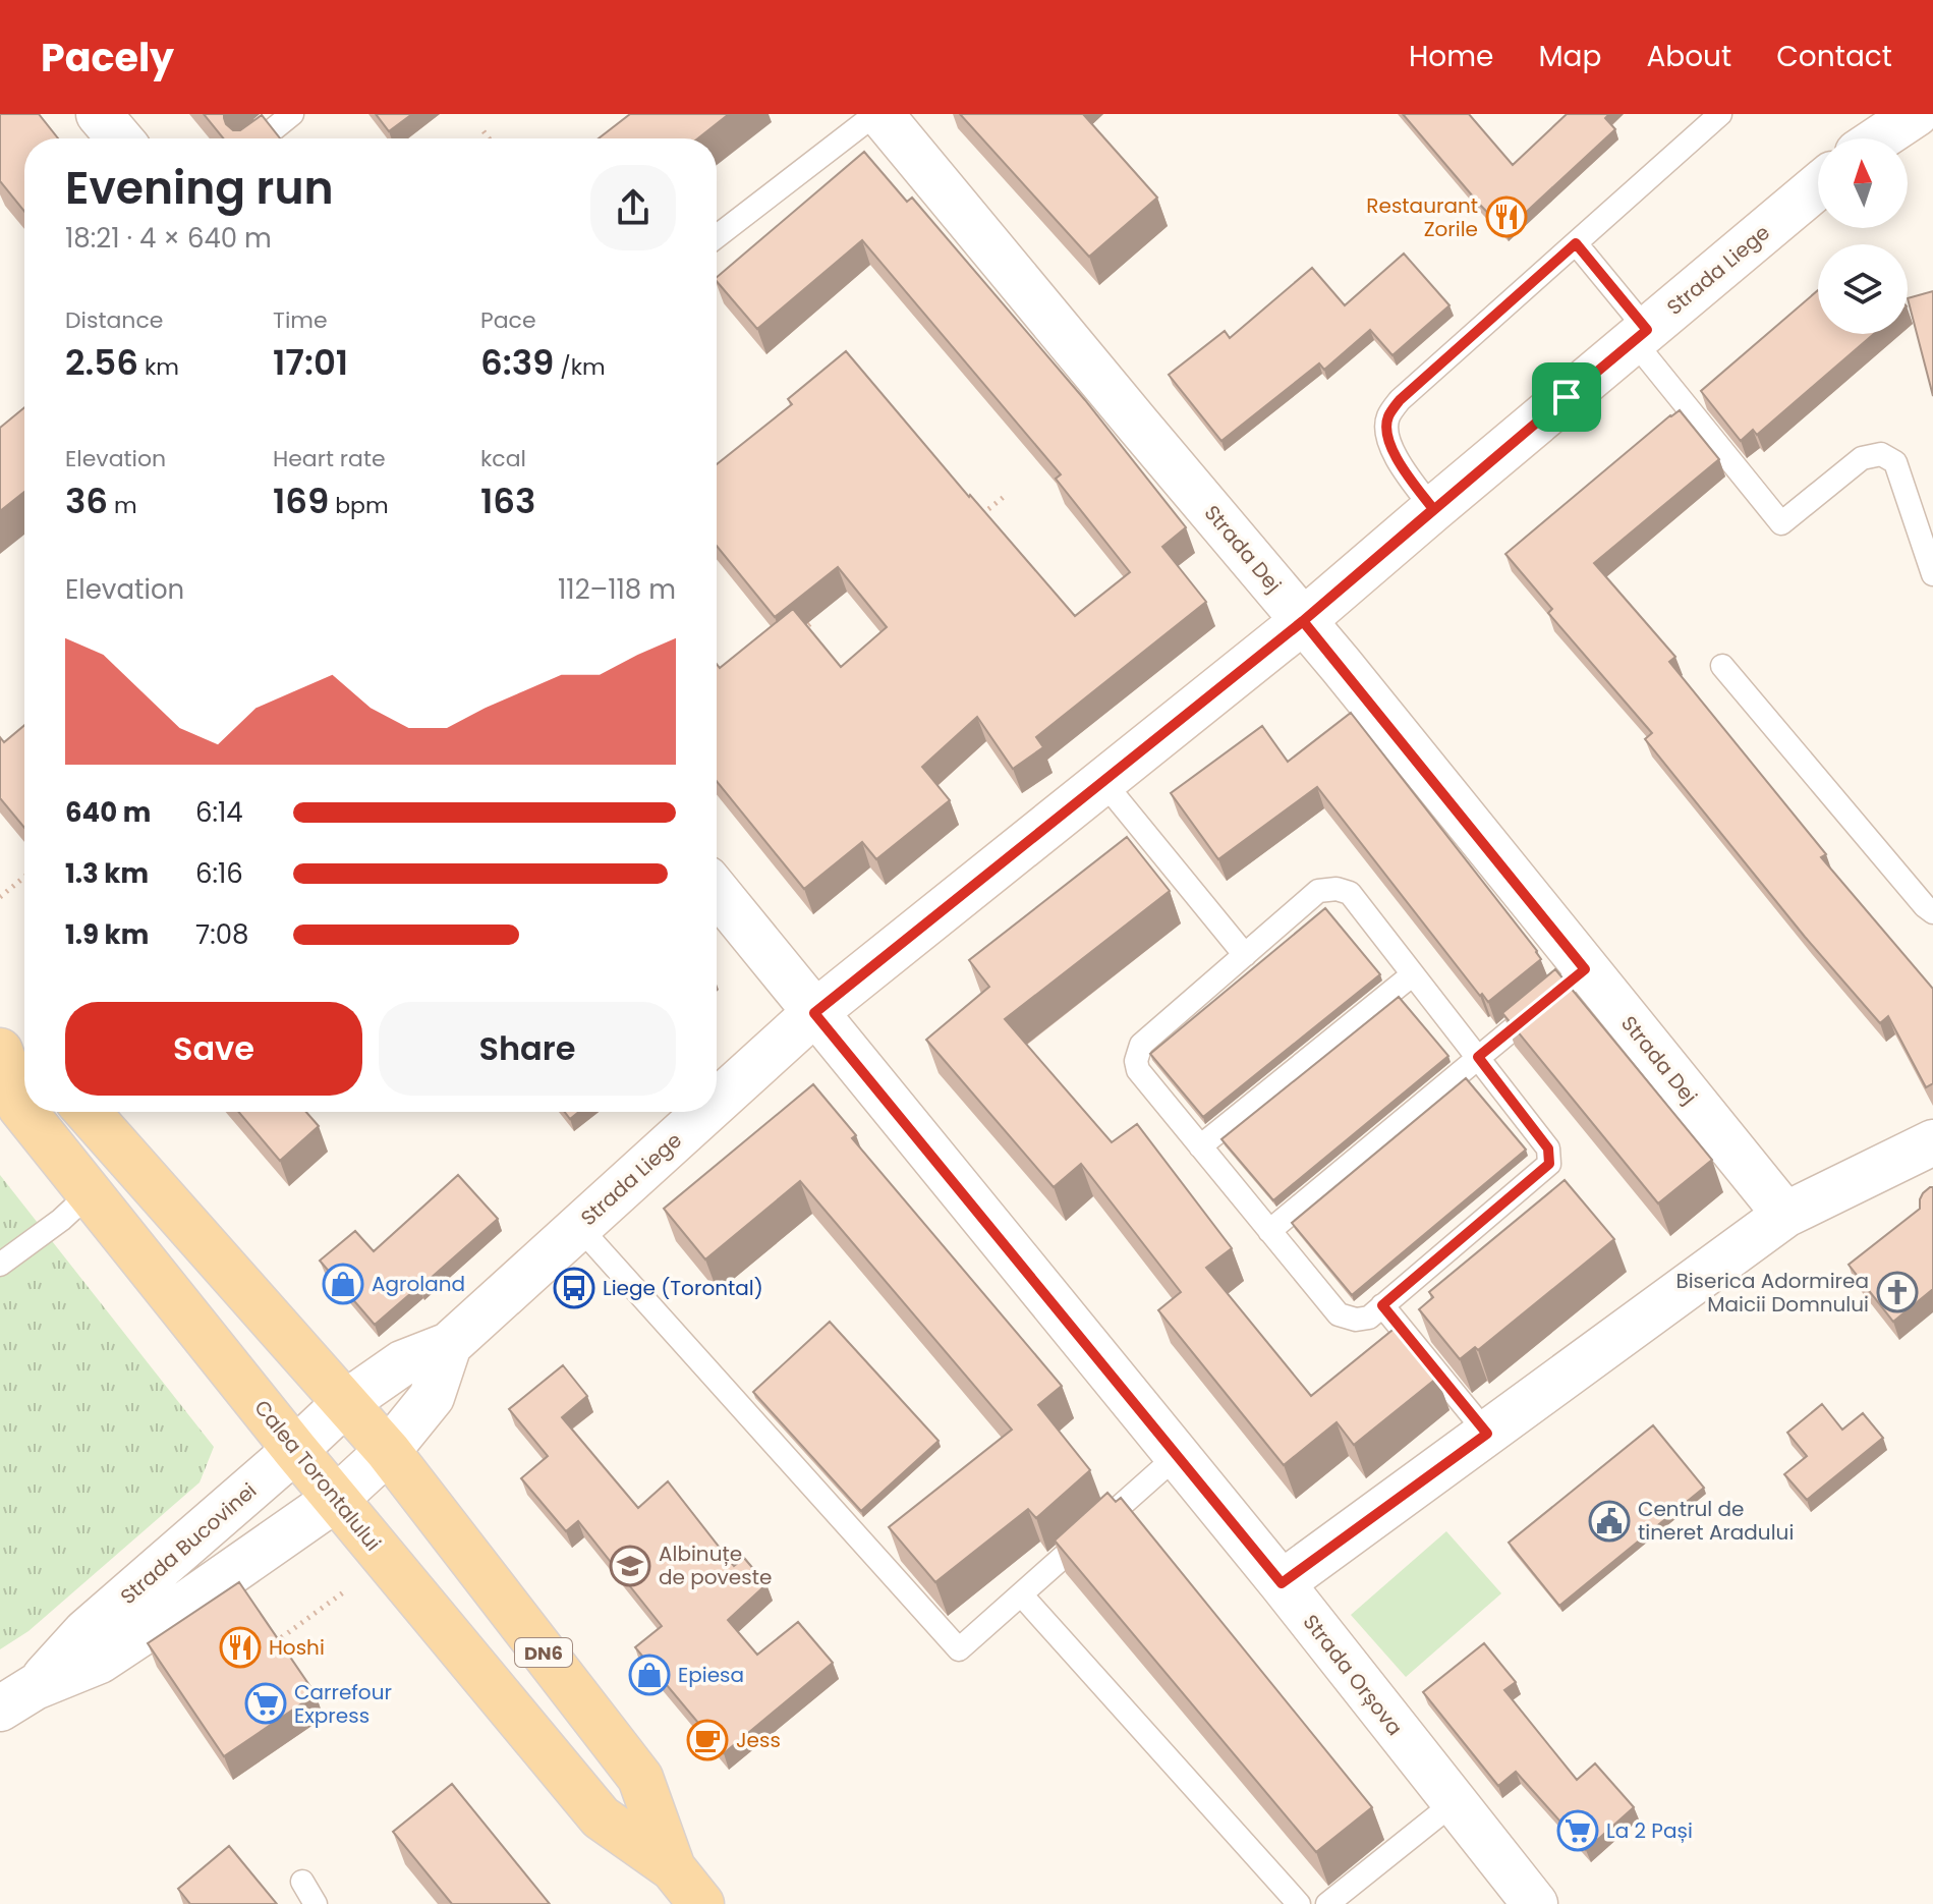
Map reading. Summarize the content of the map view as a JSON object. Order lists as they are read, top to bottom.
{
  "streets": {
    "main road": ["Calea Torontalului", "DN6"],
    "street": [
      "Strada Liege",
      "Strada Dej",
      "Strada Bucovinei",
      "Strada Orșova"
    ]
  },
  "crossings": [
    ["Strada Liege", "Strada Dej"],
    ["Strada Liege", "Calea Torontalului"],
    ["Strada Liege", "Strada Bucovinei"],
    ["Strada Liege", "Strada Orșova"],
    ["Calea Torontalului", "Strada Bucovinei"]
  ],
  "places": {
    "restaurant": ["Restaurant Zorile", "Hoshi"],
    "shop": ["Agroland", "Epiesa"],
    "bus stop": ["Liege (Torontal)"],
    "church": ["Biserica Adormirea Maicii Domnului"],
    "public building": ["Centrul de tineret Aradului"],
    "school or university": ["Albinuțe de poveste"],
    "supermarket": ["Carrefour Express", "La 2 Pași"],
    "cafe": ["Jess"]
  },
  "north": "top",
  "page": {
    "header": "Pacely",
    "nav": [
      "Home",
      "Map",
      "About",
      "Contact"
    ],
    "heading": ["Evening run", "18:21 · 4 × 640 m"],
    "stats": [
      ["Distance", "2.56 km"],
      ["Time", "17:01"],
      ["Pace", "6:39 /km"],
      ["Elevation", "36 m"],
      ["Heart rate", "169 bpm"],
      ["kcal", "163"]
    ],
    "chart": ["Elevation", "112–118 m"],
    "list": [
      {
        "name": "640 m",
        "note": "6:14"
      },
      {
        "name": "1.3 km",
        "note": "6:16"
      },
      {
        "name": "1.9 km",
        "note": "7:08"
      }
    ],
    "buttons": ["Save", "Share"]
  }
}
